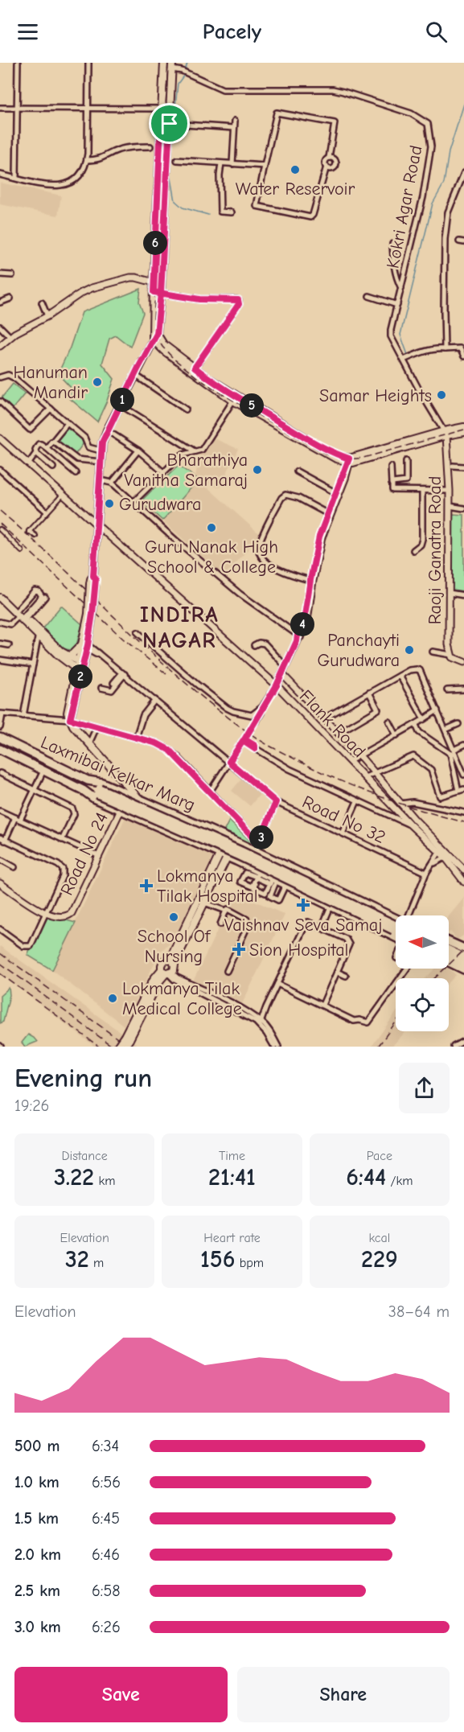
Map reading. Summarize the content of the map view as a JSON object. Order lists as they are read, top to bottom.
{
  "streets": {
    "highway": ["Laxmibai Kelkar Marg"],
    "street": [
      "Kokri Agar Road",
      "Raoji Ganatra Road",
      "Flank Road",
      "Road No 32",
      "Road No 24"
    ]
  },
  "crossings": [
    ["Kokri Agar Road", "Raoji Ganatra Road"],
    ["Laxmibai Kelkar Marg", "Road No 24"]
  ],
  "districts": ["INDIRA NAGAR"],
  "places": {
    "other": [
      "Water Reservoir",
      "Hanuman Mandir",
      "Samar Heights",
      "Bharathiya Vanitha Samaraj",
      "Gurudwara",
      "Guru Nanak High School & College",
      "Panchayti Gurudwara",
      "School Of Nursing",
      "Lokmanya Tilak Medical College"
    ],
    "health": ["Lokmanya Tilak Hospital", "Vaishnav Seva Samaj", "Sion Hospital"]
  },
  "north": "left",
  "page": {
    "header": "Pacely",
    "pins": [
      "6",
      "1",
      "5",
      "4",
      "2",
      "3"
    ],
    "heading": ["Evening run", "19:26"],
    "stats": [
      ["Distance", "3.22 km"],
      ["Time", "21:41"],
      ["Pace", "6:44 /km"],
      ["Elevation", "32 m"],
      ["Heart rate", "156 bpm"],
      ["kcal", "229"]
    ],
    "chart": ["Elevation", "38–64 m"],
    "list": [
      {
        "name": "500 m",
        "note": "6:34"
      },
      {
        "name": "1.0 km",
        "note": "6:56"
      },
      {
        "name": "1.5 km",
        "note": "6:45"
      },
      {
        "name": "2.0 km",
        "note": "6:46"
      },
      {
        "name": "2.5 km",
        "note": "6:58"
      },
      {
        "name": "3.0 km",
        "note": "6:26"
      }
    ],
    "buttons": ["Save", "Share"]
  }
}
